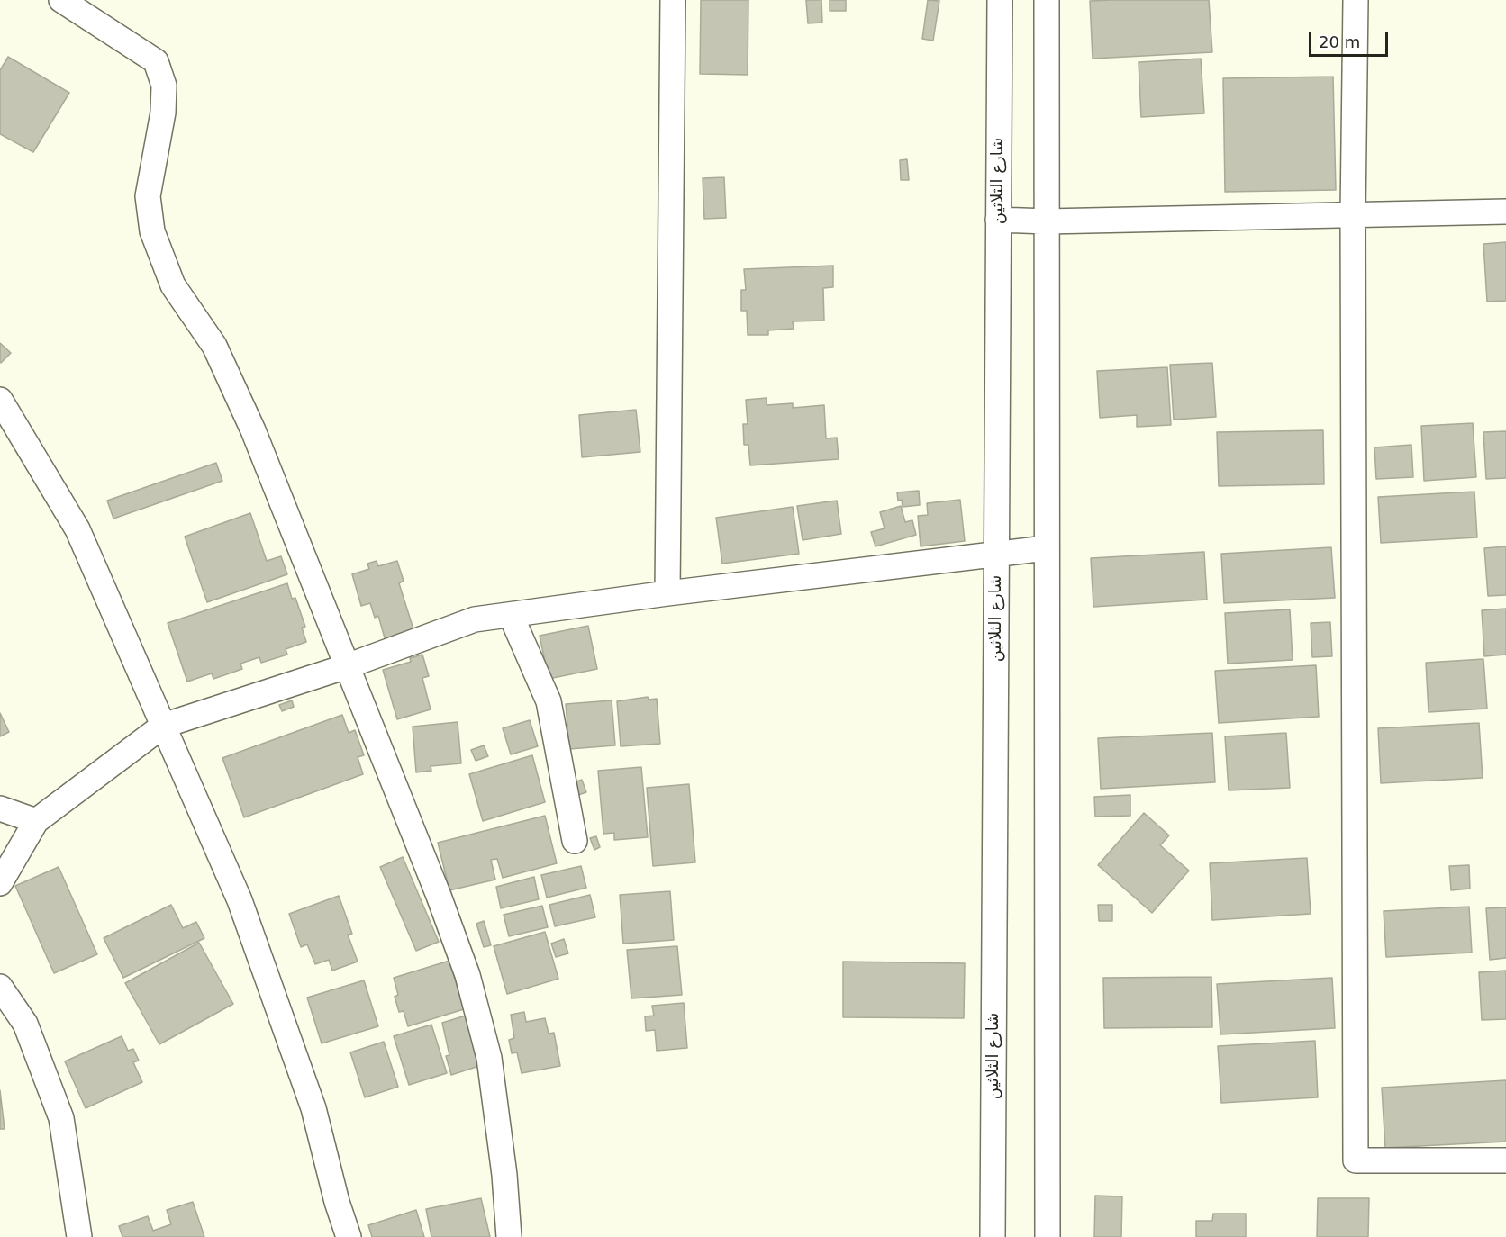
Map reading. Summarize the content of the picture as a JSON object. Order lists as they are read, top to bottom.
{
  "streets": {
    "street": ["شارع الثلاثين"]
  },
  "scale_bar": "20 m"
}
